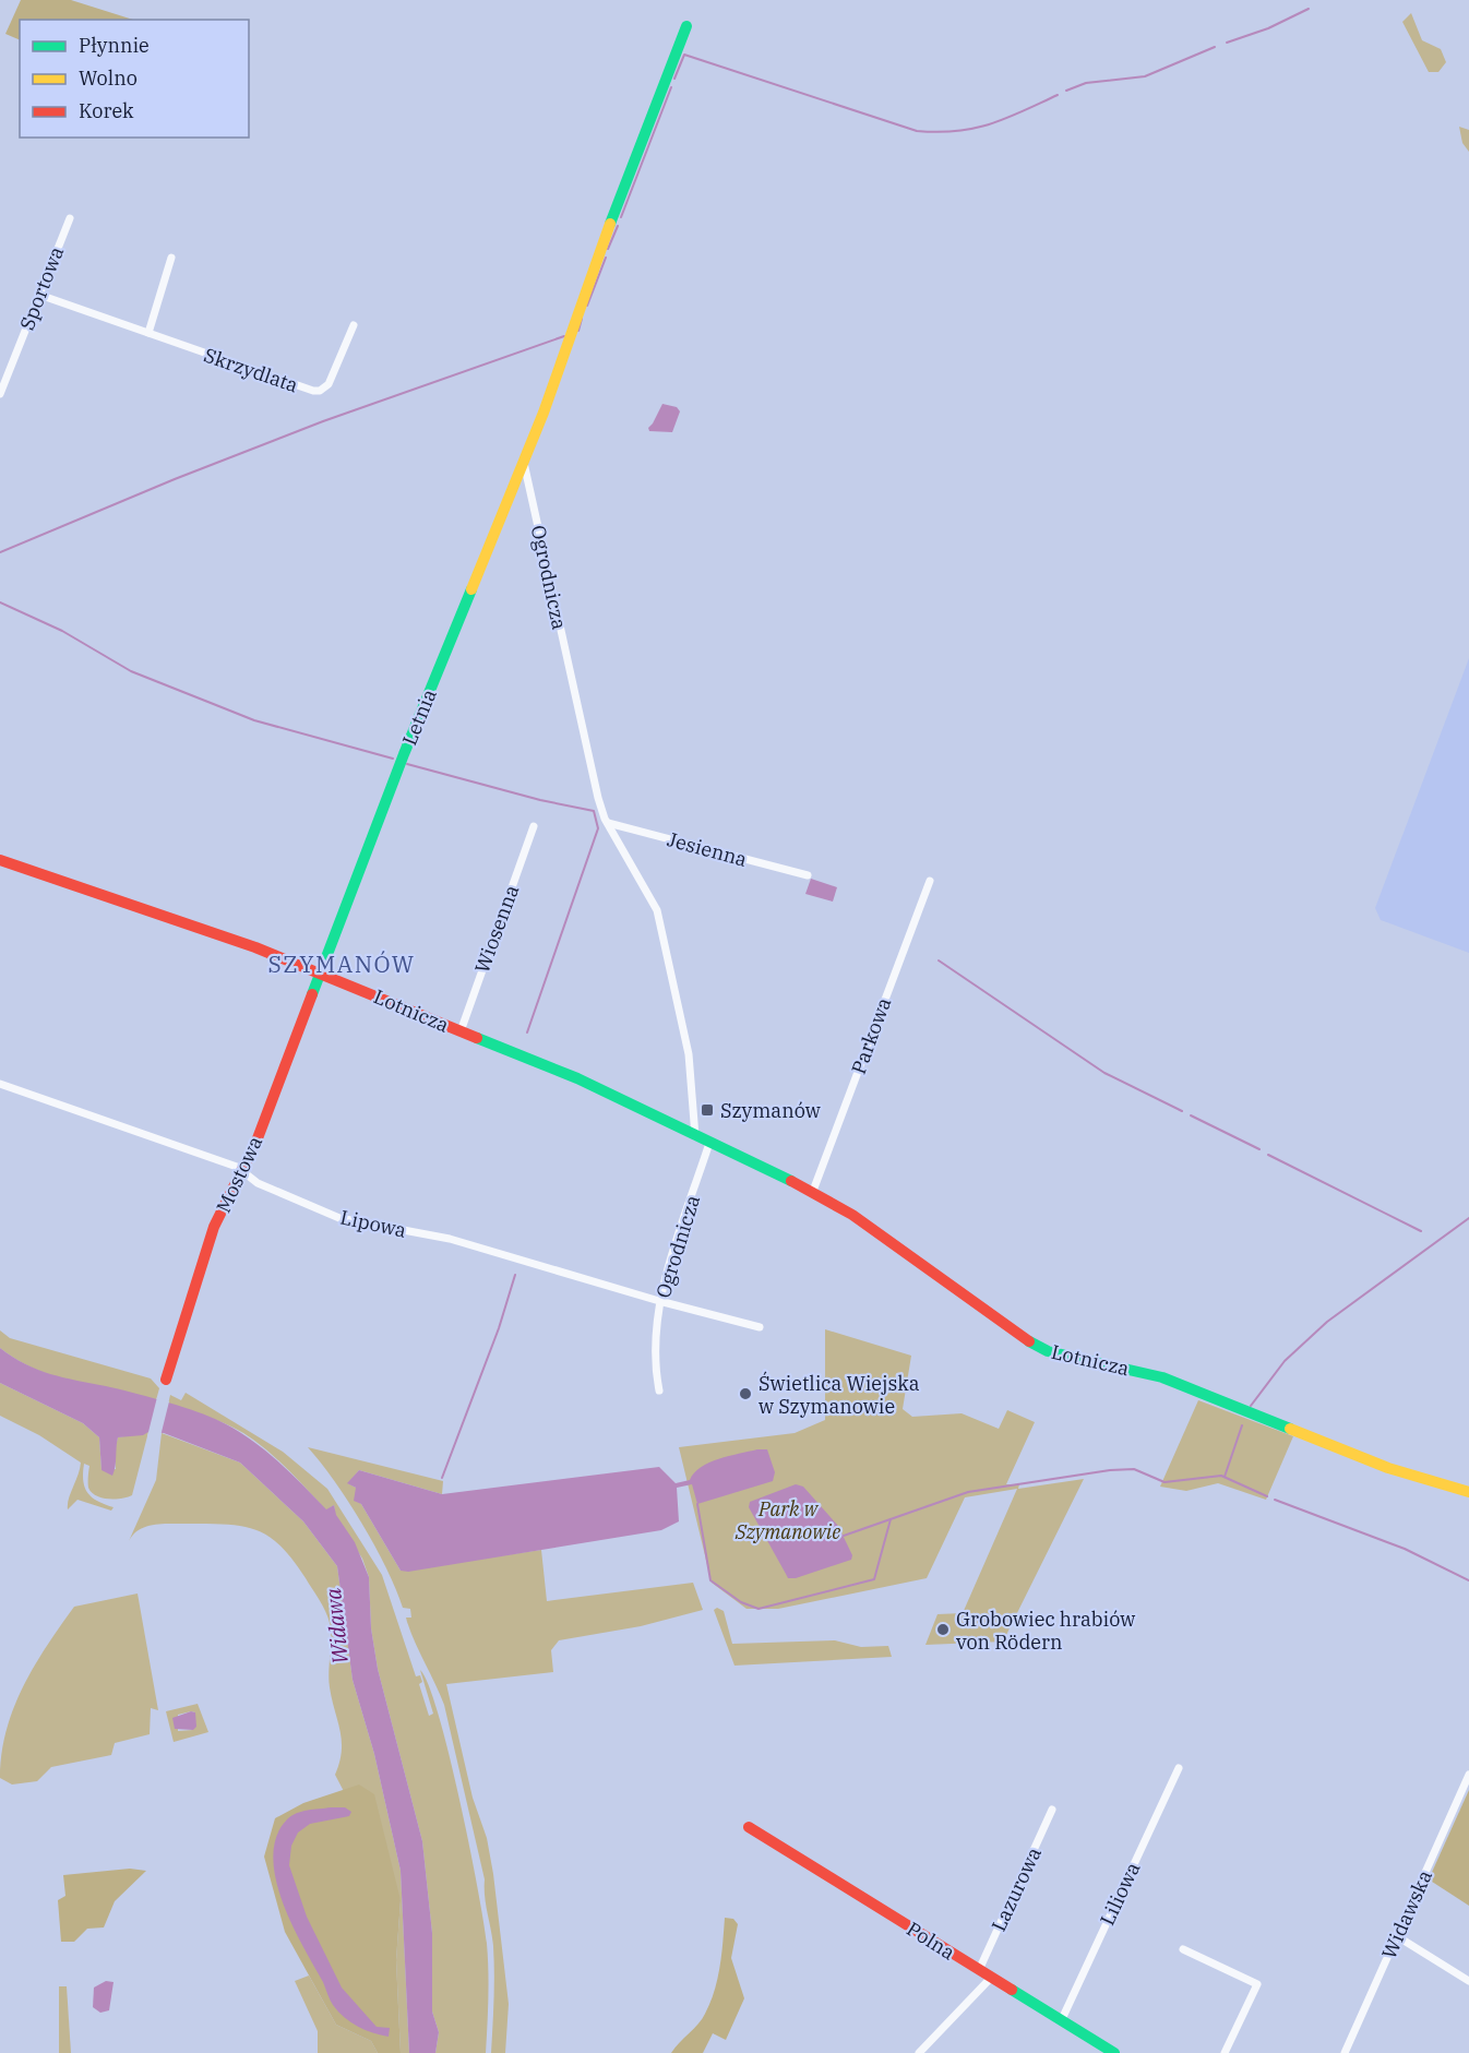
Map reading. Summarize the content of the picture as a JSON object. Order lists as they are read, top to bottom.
{
  "streets": {
    "street": [
      "Sportowa",
      "Skrzydlata",
      "Ogrodnicza",
      "Letnia",
      "Jesienna",
      "Wiosenna",
      "Lotnicza",
      "Parkowa",
      "Mostowa",
      "Lipowa",
      "Lazurowa",
      "Liliowa",
      "Widawska",
      "Polna"
    ]
  },
  "crossings": [
    ["Sportowa", "Skrzydlata"],
    ["Ogrodnicza", "Letnia"],
    ["Ogrodnicza", "Jesienna"],
    ["Ogrodnicza", "Lotnicza"],
    ["Ogrodnicza", "Lipowa"],
    ["Letnia", "Lotnicza"],
    ["Letnia", "Mostowa"],
    ["Wiosenna", "Lotnicza"],
    ["Lotnicza", "Parkowa"],
    ["Lotnicza", "Mostowa"],
    ["Mostowa", "Lipowa"],
    ["Lazurowa", "Polna"],
    ["Liliowa", "Polna"]
  ],
  "districts": ["SZYMANÓW"],
  "water": ["Widawa"],
  "parks": ["Park w Szymanowie"],
  "places": {
    "transit": ["Szymanów"],
    "other": ["Świetlica Wiejska w Szymanowie", "Grobowiec hrabiów von Rödern"]
  },
  "legend": ["Płynnie", "Wolno", "Korek"]
}
